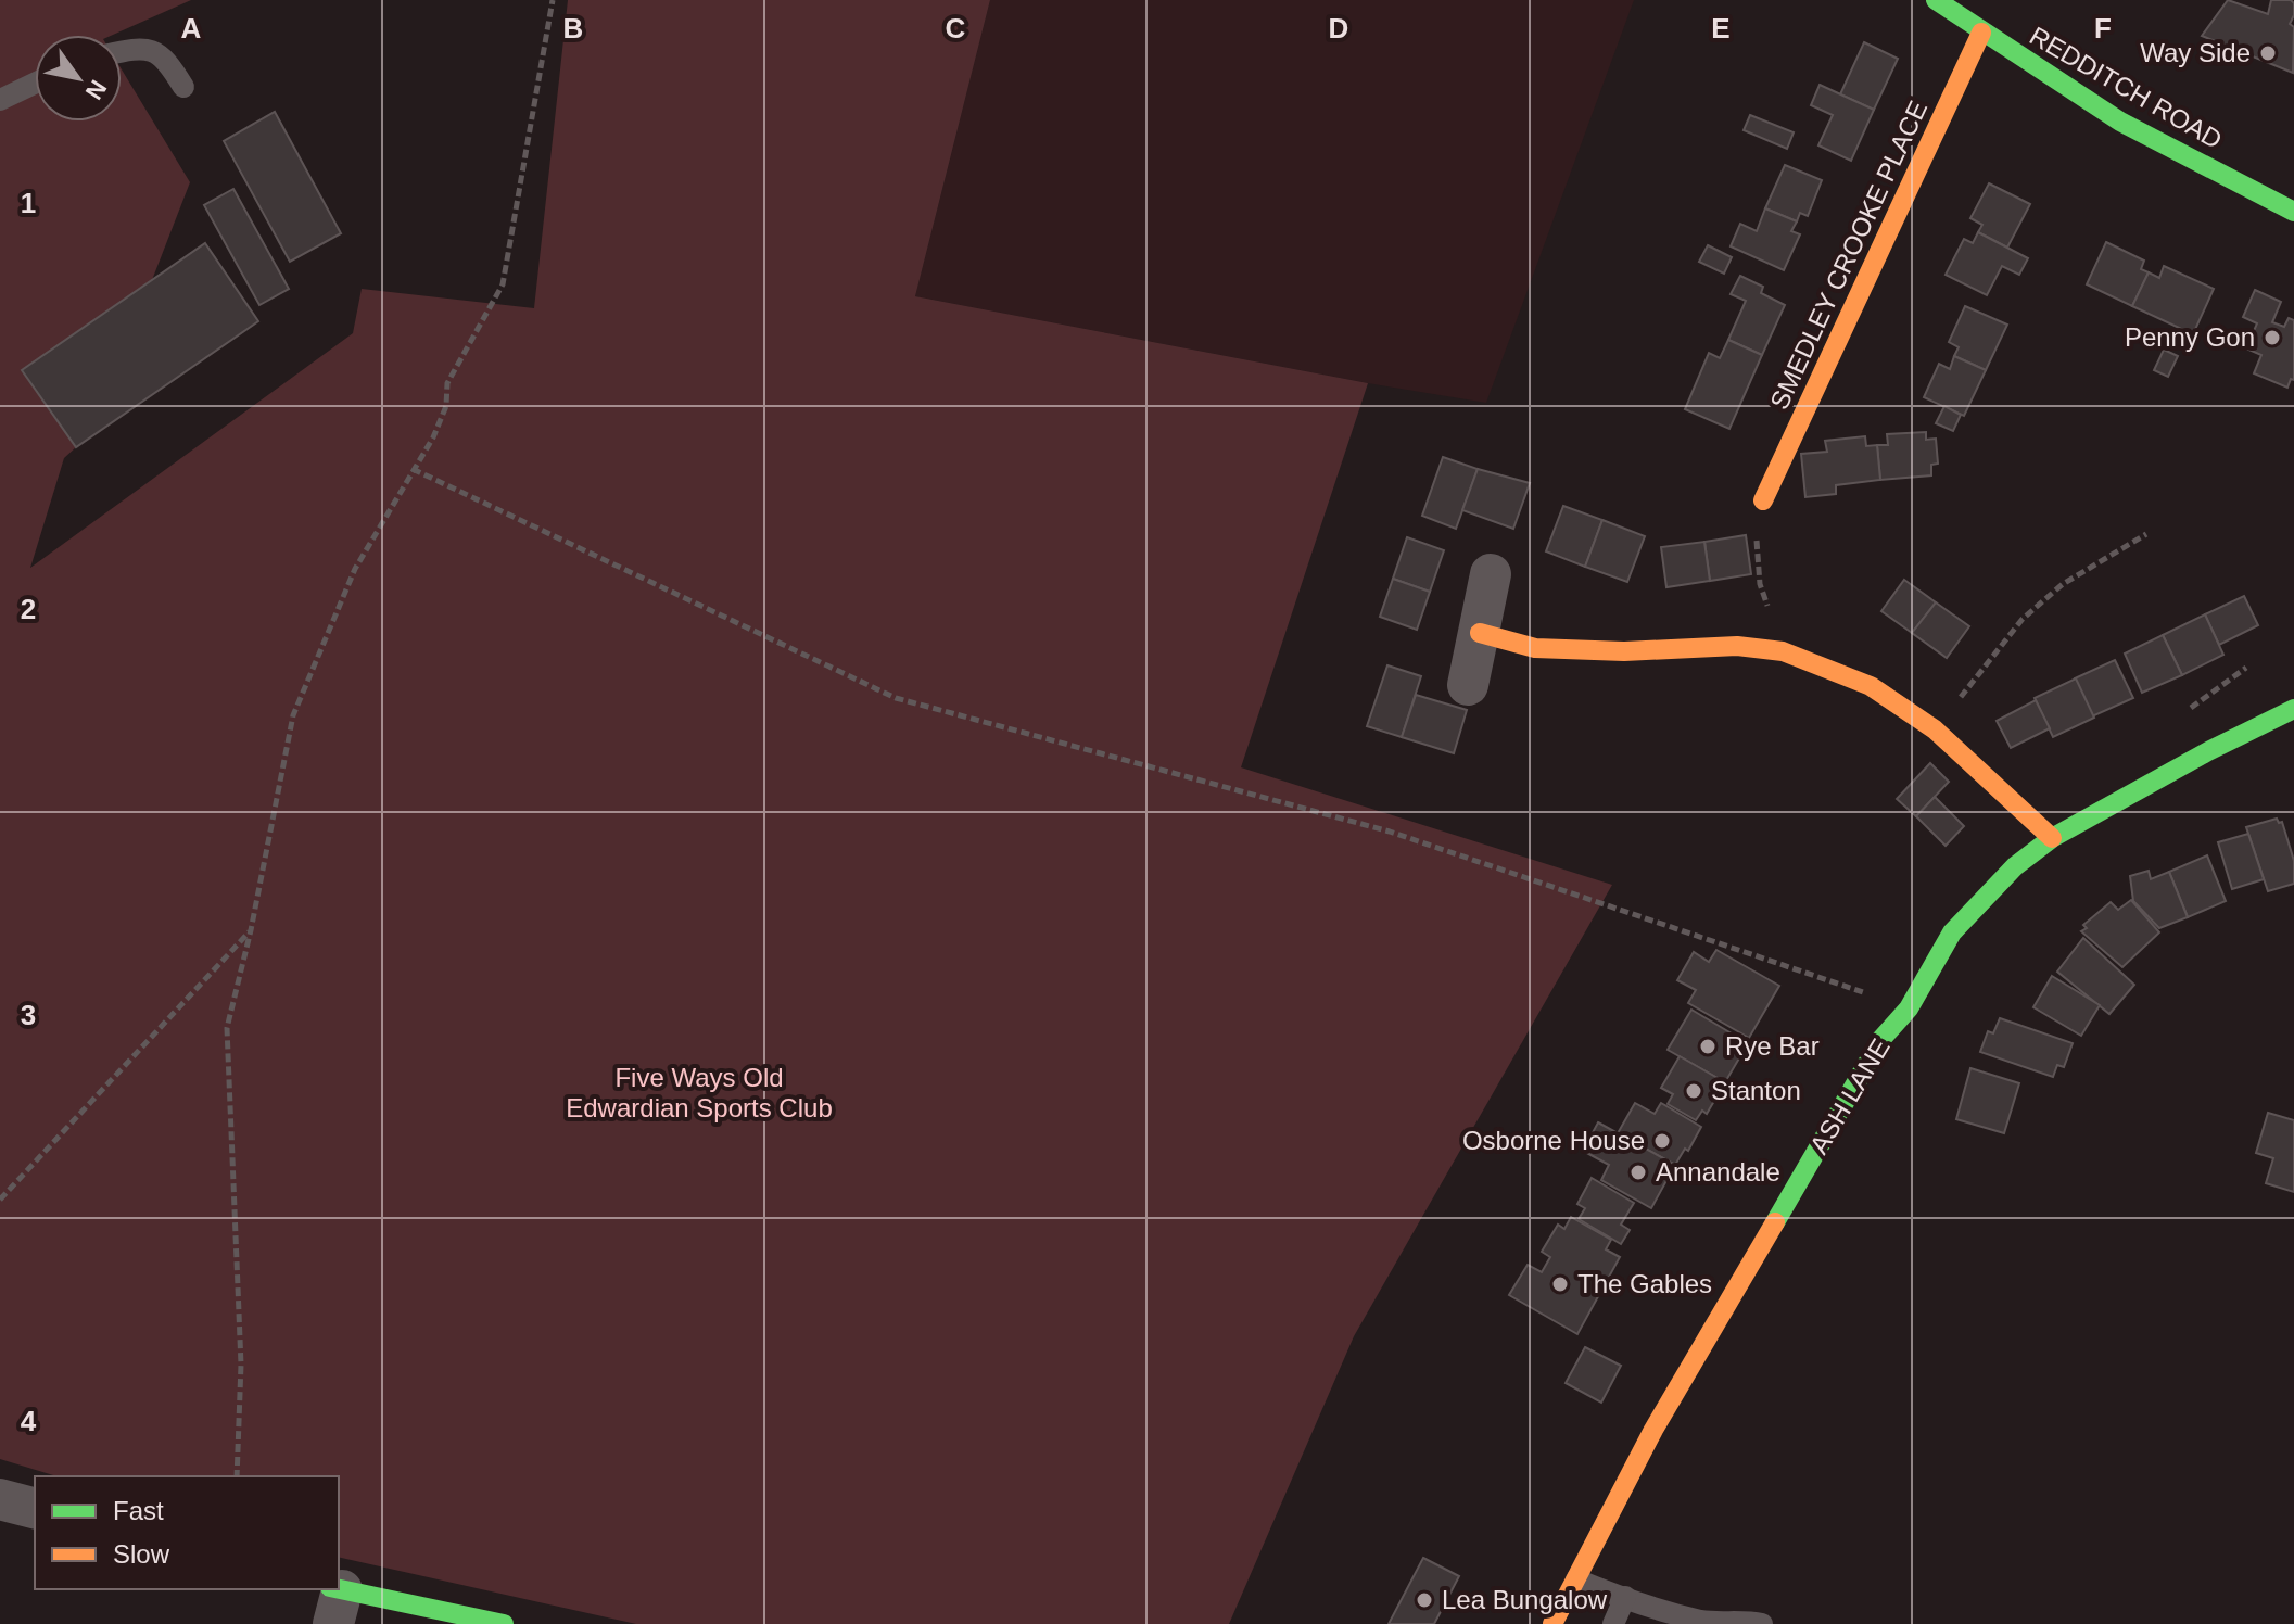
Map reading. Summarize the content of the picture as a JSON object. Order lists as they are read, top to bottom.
{
  "streets": {
    "main road": ["REDDITCH ROAD", "SMEDLEY CROOKE PLACE", "ASH LANE"]
  },
  "crossings": [
    ["REDDITCH ROAD", "SMEDLEY CROOKE PLACE"]
  ],
  "parks": ["Five Ways Old Edwardian Sports Club"],
  "places": [
    "Way Side",
    "Penny Gon",
    "Rye Bar",
    "Stanton",
    "Osborne House",
    "Annandale",
    "The Gables",
    "Lea Bungalow"
  ],
  "legend": ["Fast", "Slow"],
  "north": "bottom right",
  "grid": {
    "columns": [
      "A",
      "B",
      "C",
      "D",
      "E",
      "F"
    ],
    "rows": [
      "1",
      "2",
      "3",
      "4"
    ]
  }
}
